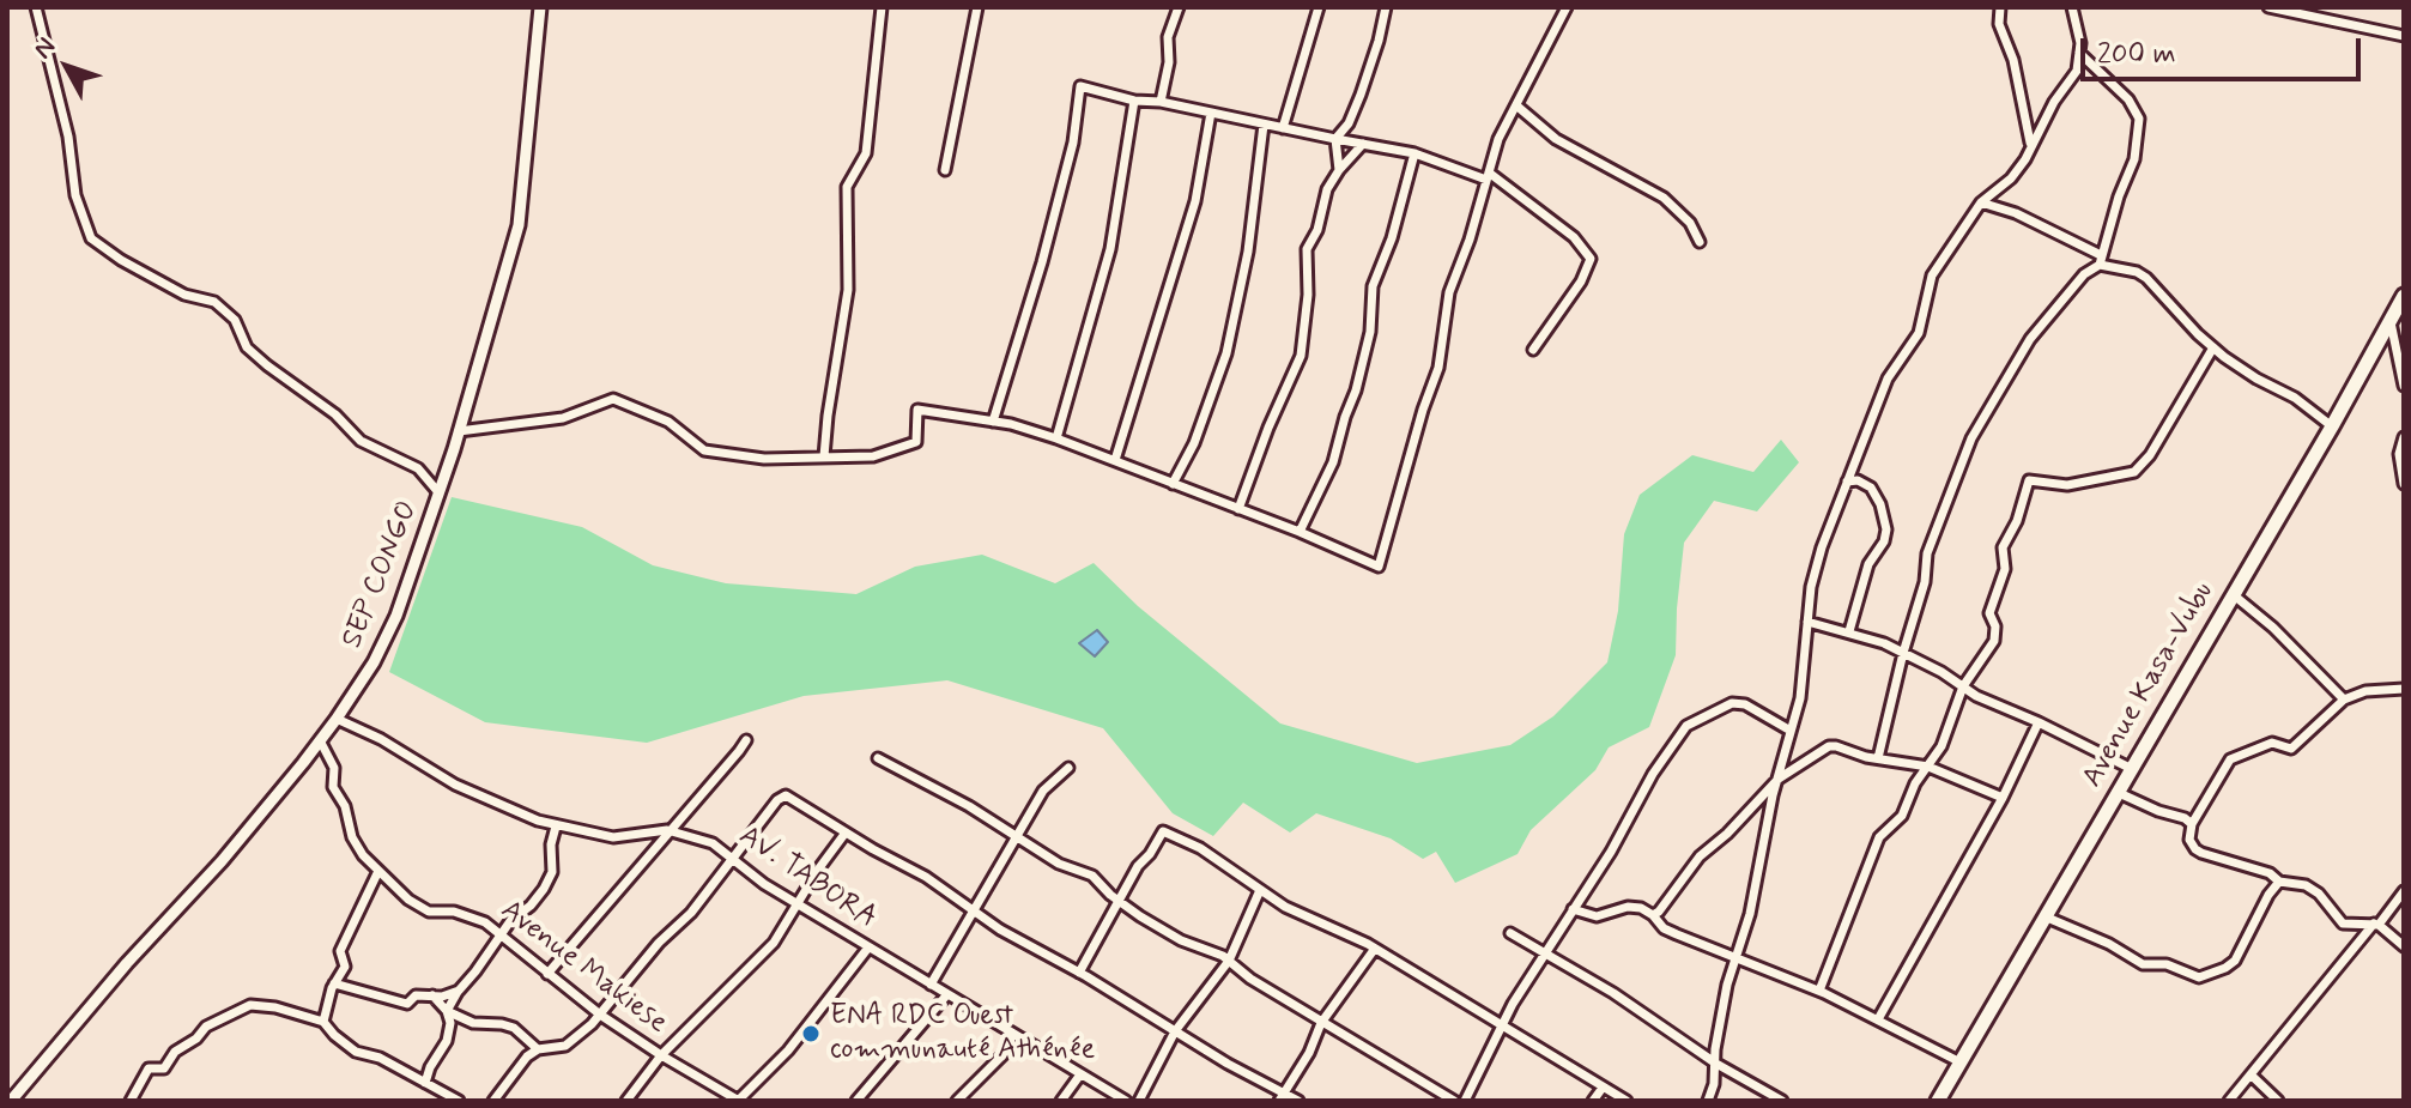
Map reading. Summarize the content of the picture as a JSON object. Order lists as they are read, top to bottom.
{
  "streets": {
    "highway": ["Avenue Kasa-Vubu"],
    "street": ["SEP CONGO", "AV. TABORA", "Avenue Makiese"]
  },
  "crossings": [
    ["SEP CONGO", "AV. TABORA"],
    ["SEP CONGO", "Avenue Makiese"]
  ],
  "places": ["ENA RDC Ouest communauté Athénée"],
  "scale_bar": "200 m",
  "north": "top left"
}
